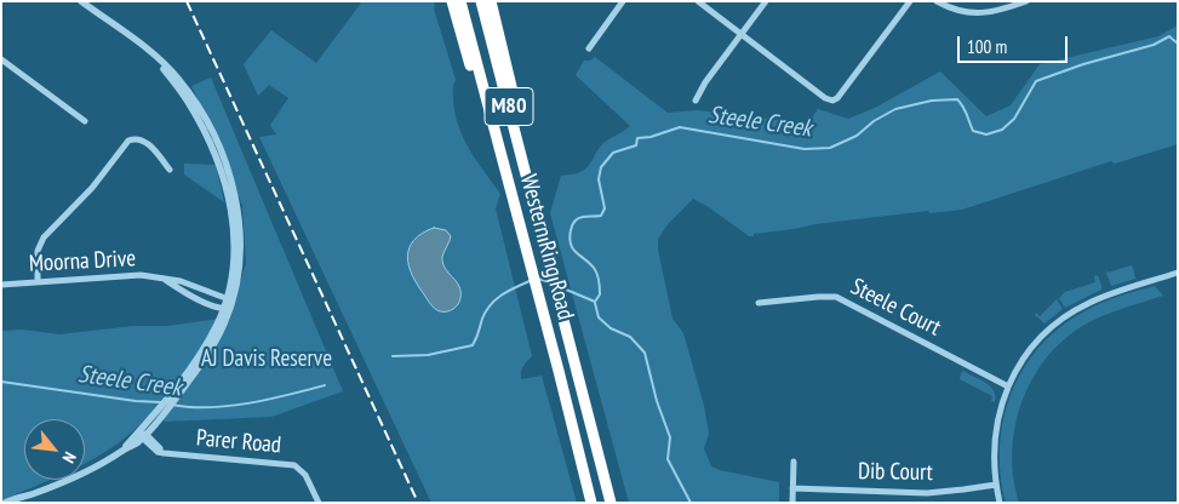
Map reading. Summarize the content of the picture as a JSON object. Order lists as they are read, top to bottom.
{
  "streets": {
    "highway": ["M80", "Western Ring Road"],
    "street": [
      "Moorna Drive",
      "Steele Court",
      "Parer Road",
      "Dib Court"
    ]
  },
  "water": ["Steele Creek"],
  "parks": ["AJ Davis Reserve"],
  "scale_bar": "100 m",
  "north": "bottom right"
}
